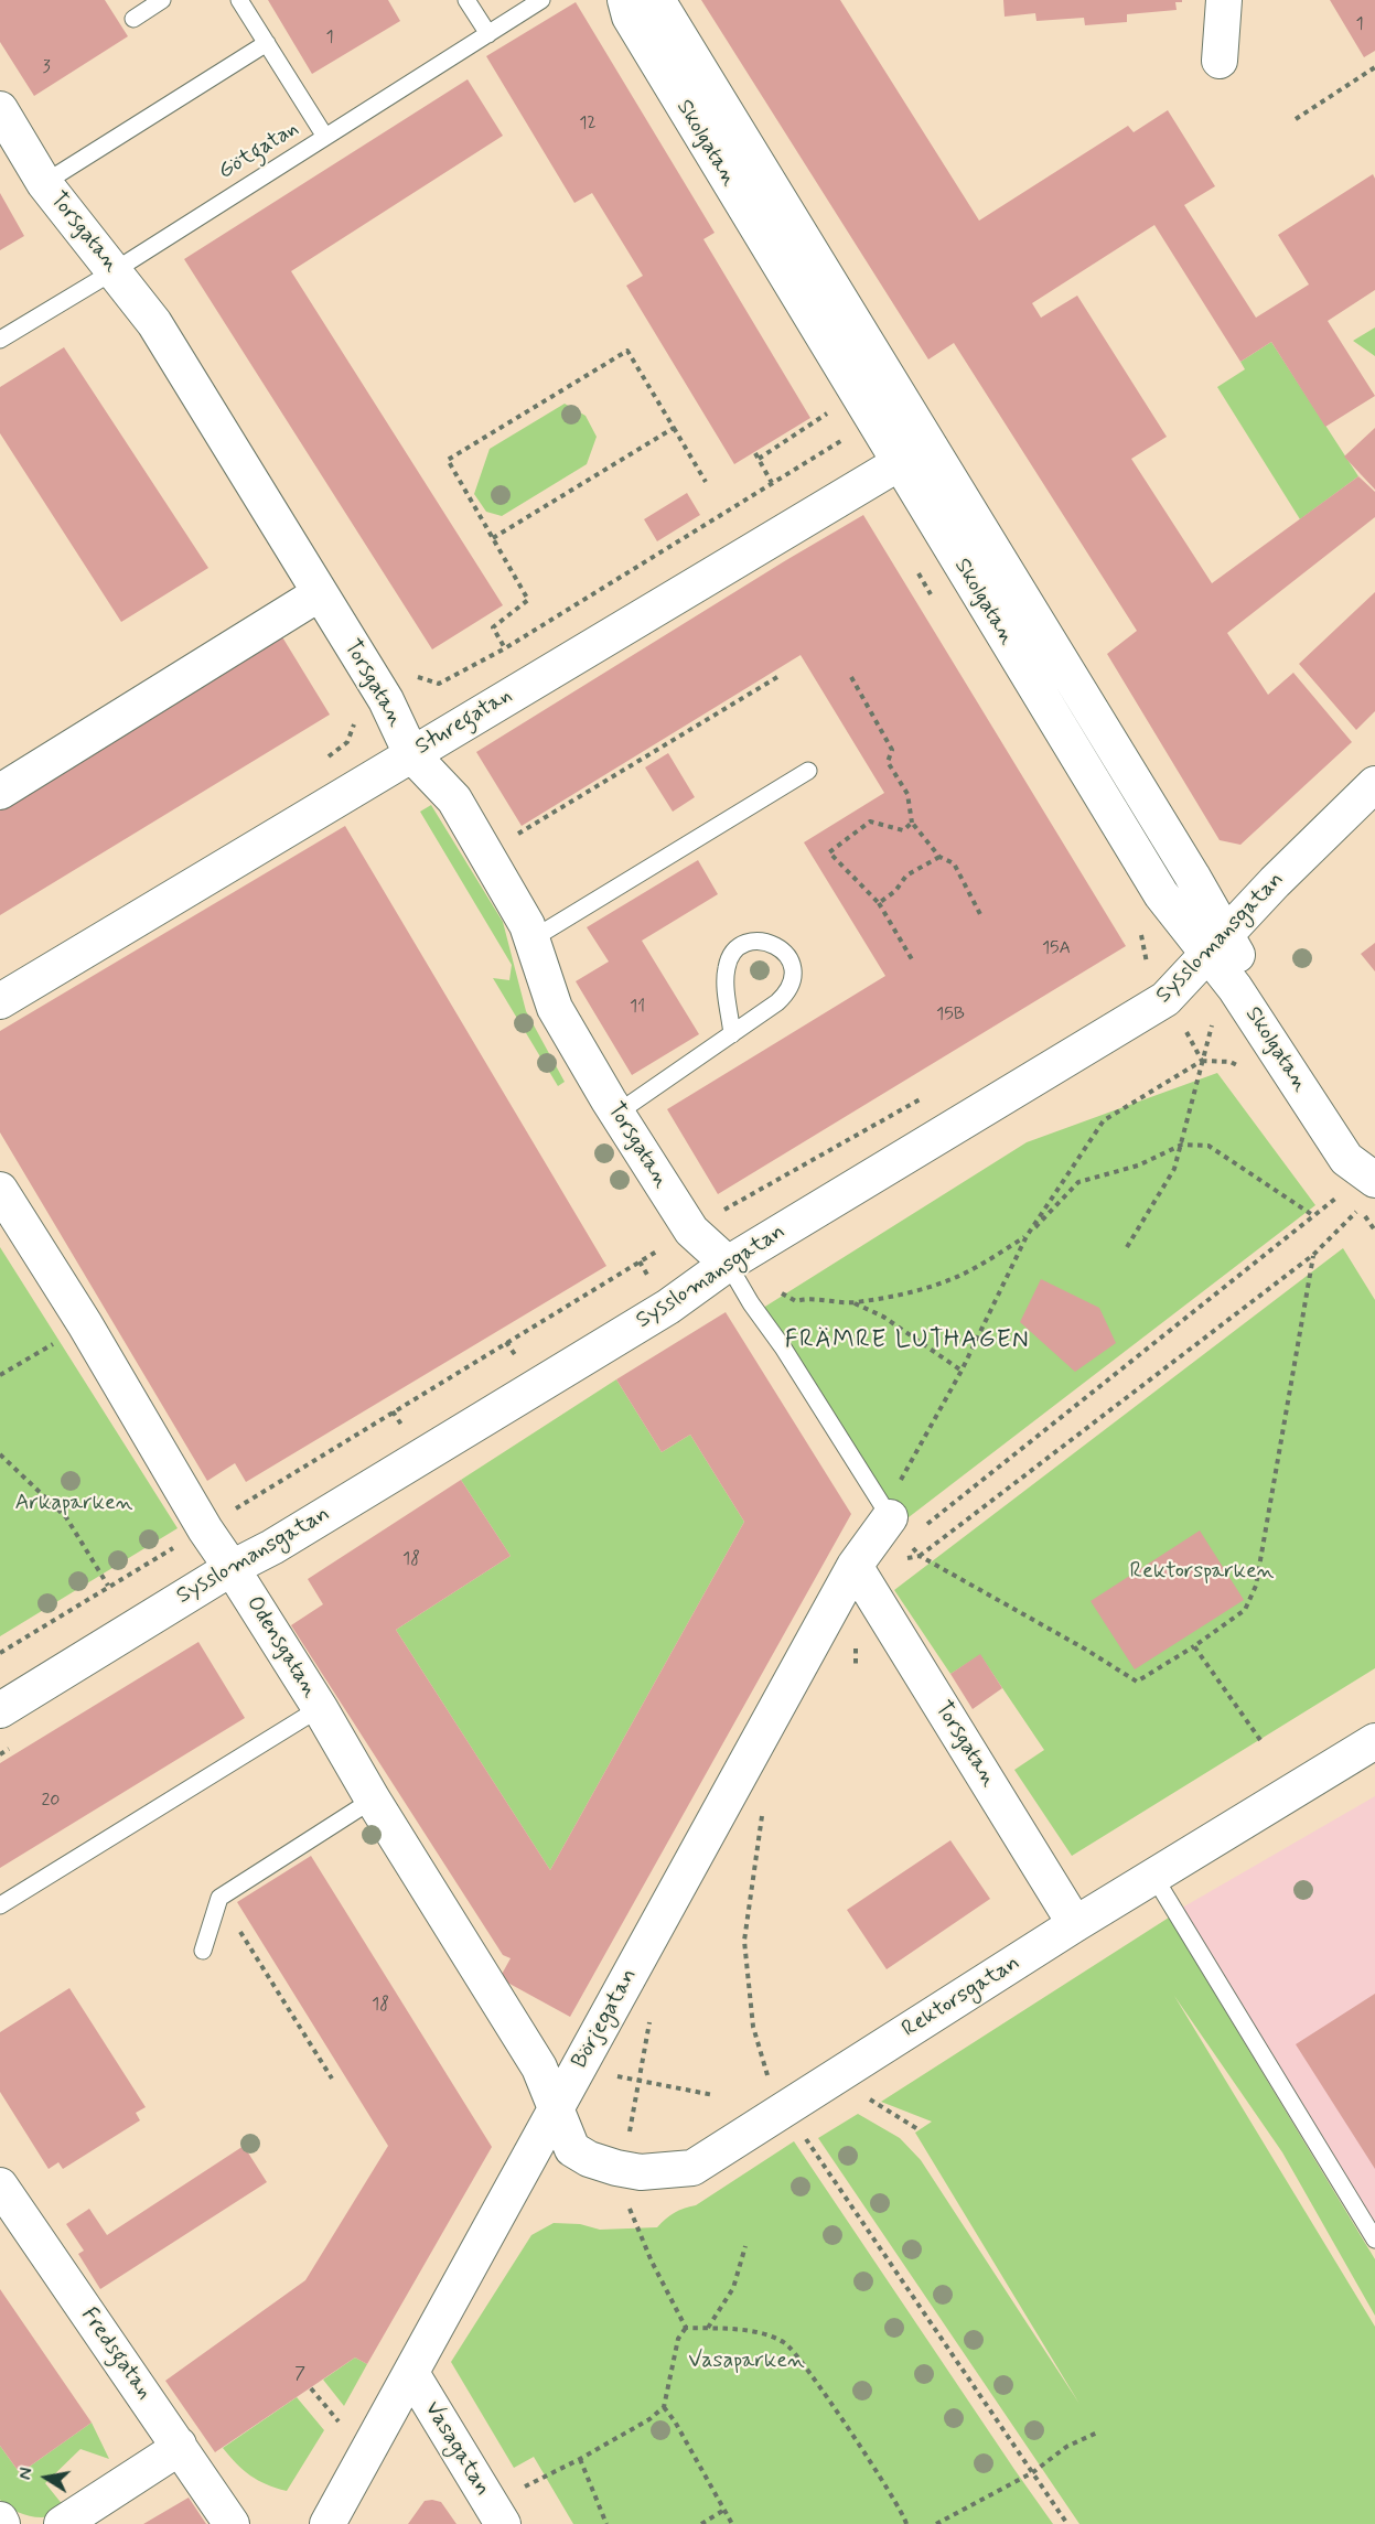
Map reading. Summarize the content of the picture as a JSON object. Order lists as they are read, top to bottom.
{
  "streets": {
    "street": [
      "Skolgatan",
      "Torsgatan",
      "Sturegatan",
      "Sysslomansgatan",
      "Odensgatan",
      "Rektorsgatan",
      "Börjegatan",
      "Fredsgatan",
      "Vasagatan"
    ],
    "lane": ["Götgatan"]
  },
  "crossings": [
    ["Skolgatan", "Sturegatan"],
    ["Skolgatan", "Sysslomansgatan"],
    ["Götgatan", "Torsgatan"],
    ["Torsgatan", "Sturegatan"],
    ["Torsgatan", "Sysslomansgatan"],
    ["Torsgatan", "Rektorsgatan"],
    ["Torsgatan", "Börjegatan"],
    ["Sysslomansgatan", "Odensgatan"],
    ["Odensgatan", "Rektorsgatan"],
    ["Odensgatan", "Börjegatan"],
    ["Rektorsgatan", "Börjegatan"],
    ["Börjegatan", "Vasagatan"]
  ],
  "districts": ["FRÄMRE LUTHAGEN"],
  "parks": ["Arkaparken", "Rektorsparken", "Vasaparken"],
  "house_numbers": [
    "1",
    "1",
    "3",
    "12",
    "15A",
    "11",
    "15B",
    "18",
    "20",
    "18",
    "7"
  ],
  "north": "left"
}
